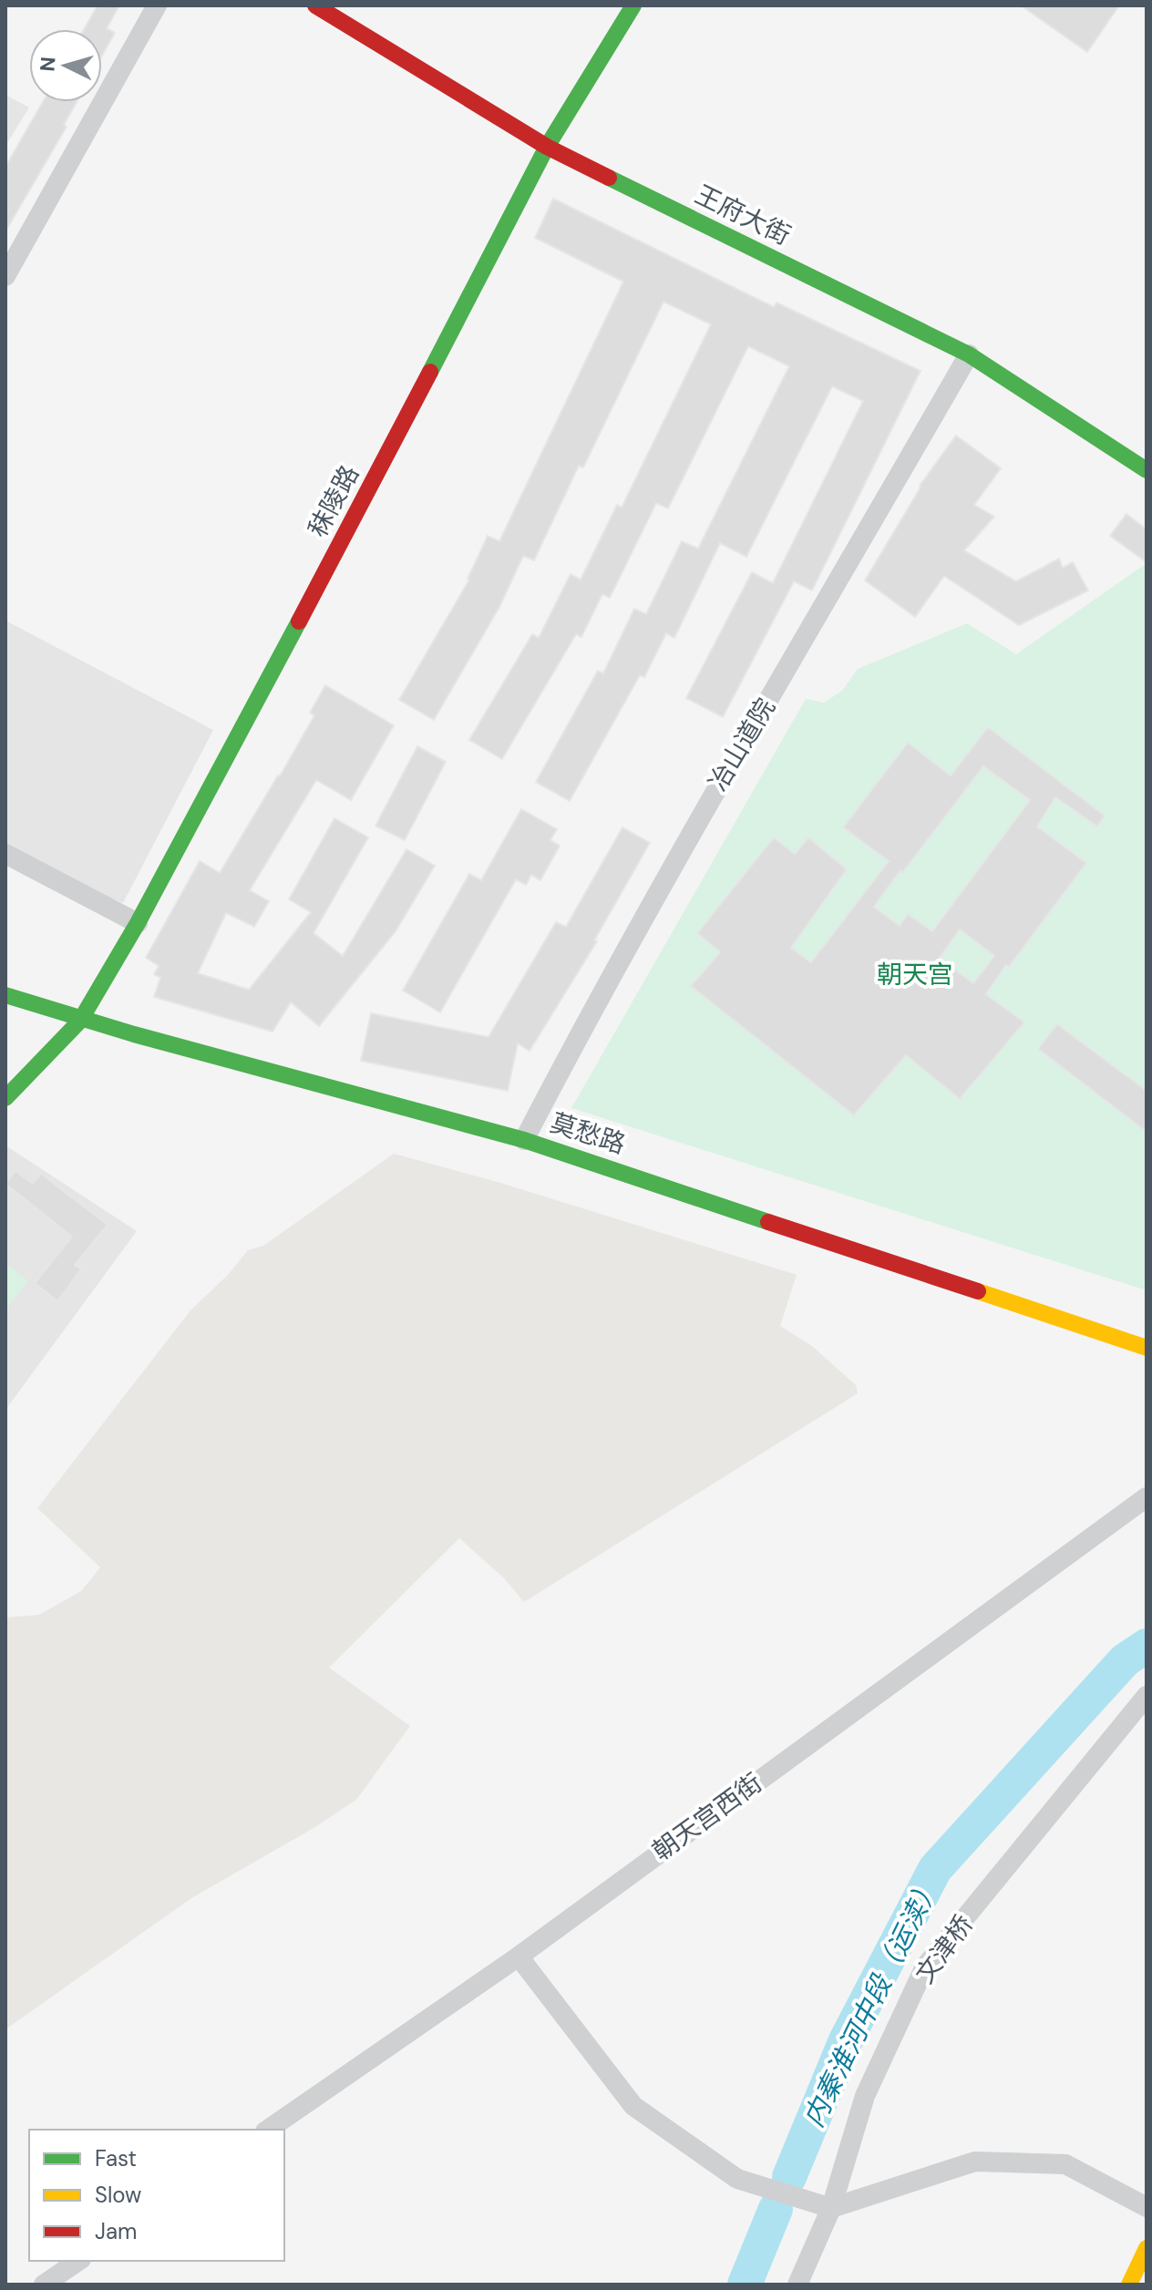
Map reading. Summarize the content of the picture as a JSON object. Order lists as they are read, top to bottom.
{
  "streets": {
    "street": [
      "王府大街",
      "秣陵路",
      "冶山道院",
      "莫愁路",
      "朝天宫西街",
      "文津桥"
    ]
  },
  "crossings": [
    ["王府大街", "秣陵路"],
    ["王府大街", "冶山道院"],
    ["秣陵路", "莫愁路"],
    ["冶山道院", "莫愁路"]
  ],
  "water": ["内秦淮河中段（运渎）"],
  "parks": ["朝天宫"],
  "legend": ["Fast", "Slow", "Jam"],
  "north": "left"
}
